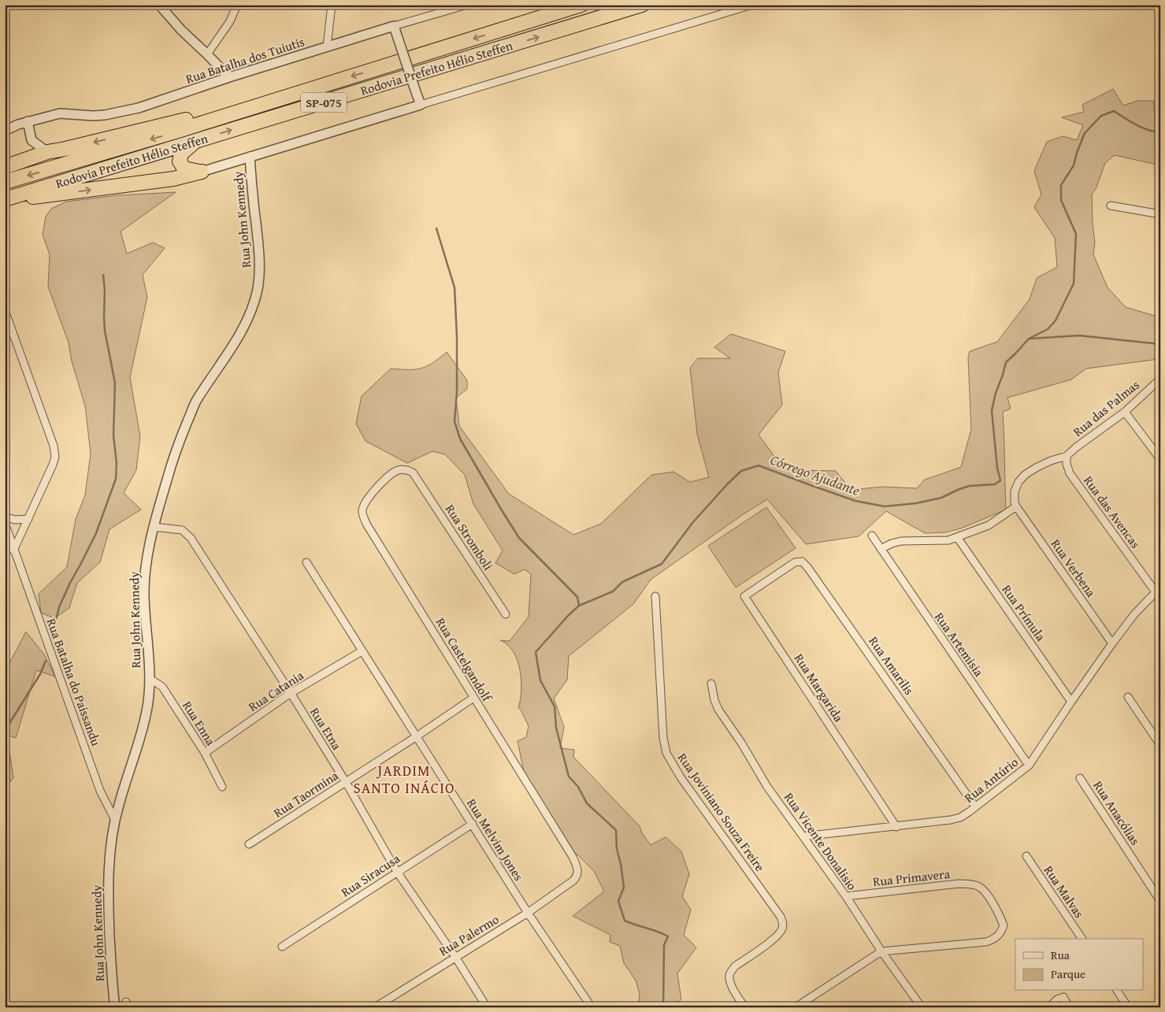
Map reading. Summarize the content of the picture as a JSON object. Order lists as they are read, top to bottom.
{
  "streets": {
    "highway": ["Rodovia Prefeito Hélio Steffen", "SP-075"],
    "street": [
      "Rua Batalha dos Tuiutis",
      "Rua John Kennedy",
      "Rua das Palmas",
      "Rua das Avencas",
      "Rua Stromboli",
      "Rua Verbena",
      "Rua Prímula",
      "Rua Artemisia",
      "Rua Castelgandolf",
      "Rua Amarilis",
      "Rua Batalha do Paissandu",
      "Rua Margarida",
      "Rua Catania",
      "Rua Enna",
      "Rua Etna",
      "Rua Antúrio",
      "Rua Taormina",
      "Rua Joviniano Souza Freire",
      "Rua Anacólias",
      "Rua Melvim Jones",
      "Rua Vicente Donalisio",
      "Rua Siracusa",
      "Rua Primavera",
      "Rua Malvas",
      "Rua Palermo"
    ]
  },
  "crossings": [
    ["Rua John Kennedy", "Rua Batalha do Paissandu"],
    ["Rua John Kennedy", "Rua Enna"],
    ["Rua John Kennedy", "Rua Etna"],
    ["Rua das Palmas", "Rua das Avencas"],
    ["Rua das Avencas", "Rua Antúrio"],
    ["Rua Stromboli", "Rua Castelgandolf"],
    ["Rua Verbena", "Rua Antúrio"],
    ["Rua Prímula", "Rua Antúrio"],
    ["Rua Artemisia", "Rua Antúrio"],
    ["Rua Castelgandolf", "Rua Taormina"],
    ["Rua Castelgandolf", "Rua Palermo"],
    ["Rua Amarilis", "Rua Margarida"],
    ["Rua Amarilis", "Rua Antúrio"],
    ["Rua Margarida", "Rua Antúrio"],
    ["Rua Catania", "Rua Enna"],
    ["Rua Catania", "Rua Etna"],
    ["Rua Catania", "Rua Melvim Jones"],
    ["Rua Etna", "Rua Taormina"],
    ["Rua Etna", "Rua Siracusa"],
    ["Rua Etna", "Rua Palermo"],
    ["Rua Antúrio", "Rua Vicente Donalisio"],
    ["Rua Taormina", "Rua Melvim Jones"],
    ["Rua Melvim Jones", "Rua Siracusa"],
    ["Rua Melvim Jones", "Rua Palermo"],
    ["Rua Vicente Donalisio", "Rua Primavera"]
  ],
  "districts": ["JARDIM SANTO INÁCIO"],
  "water": ["Córrego Ajudante"],
  "legend": ["Rua", "Parque"]
}
